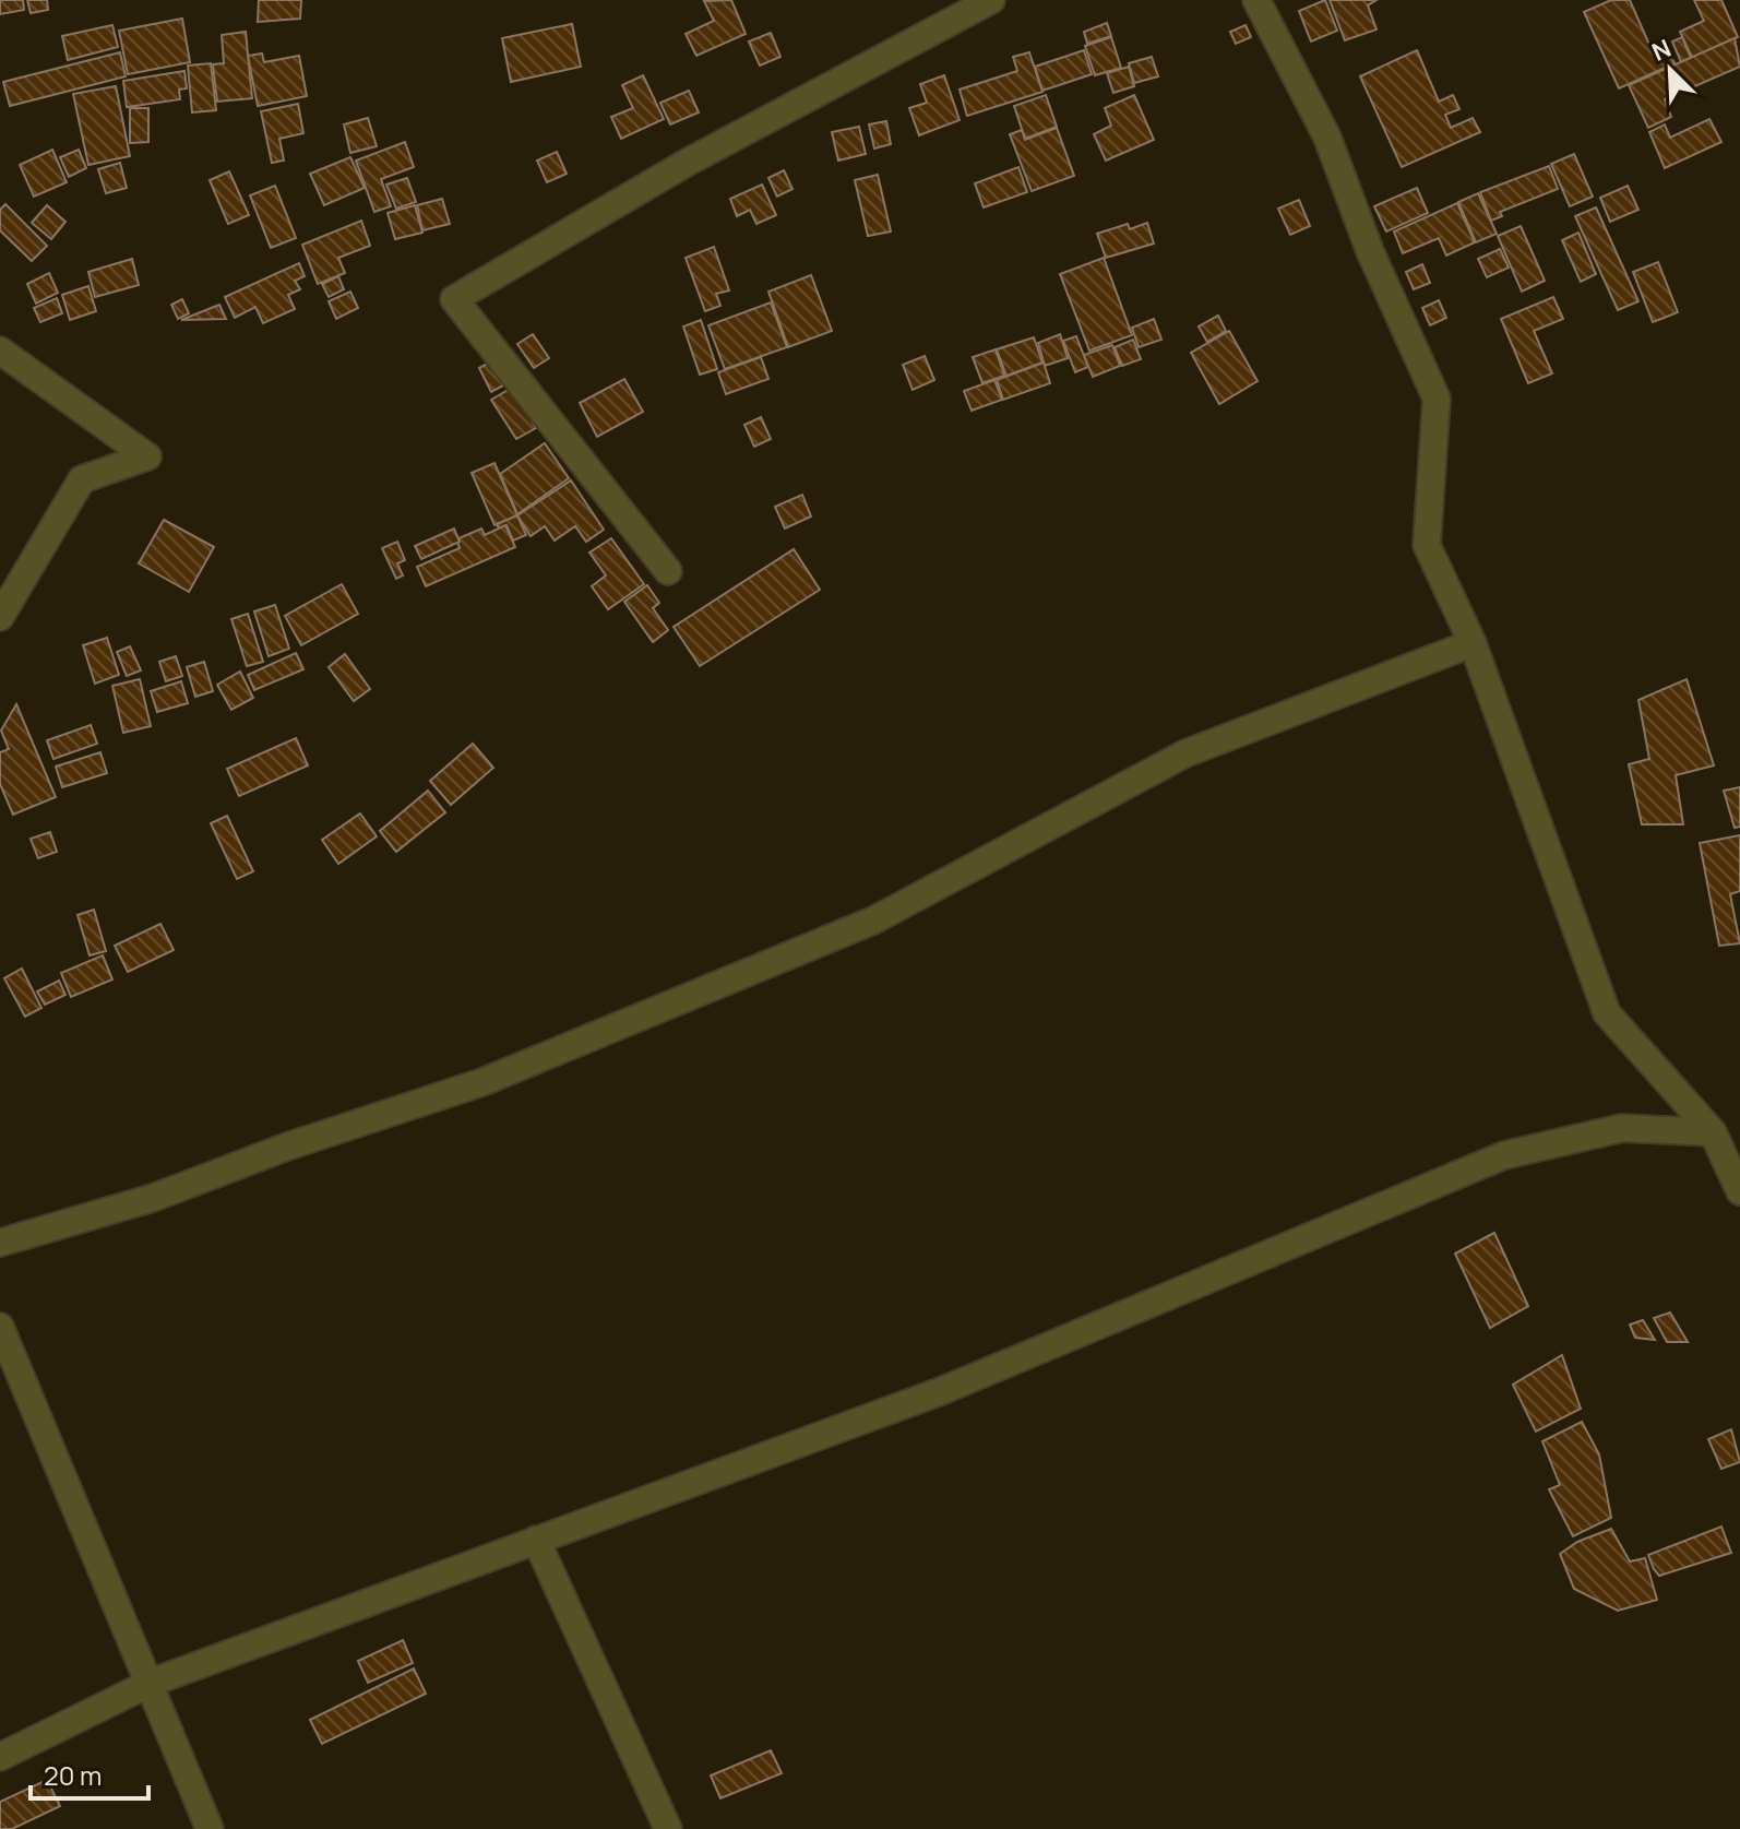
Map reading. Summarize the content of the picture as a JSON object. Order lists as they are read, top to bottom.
{
  "scale_bar": "20 m",
  "north": "top left"
}
